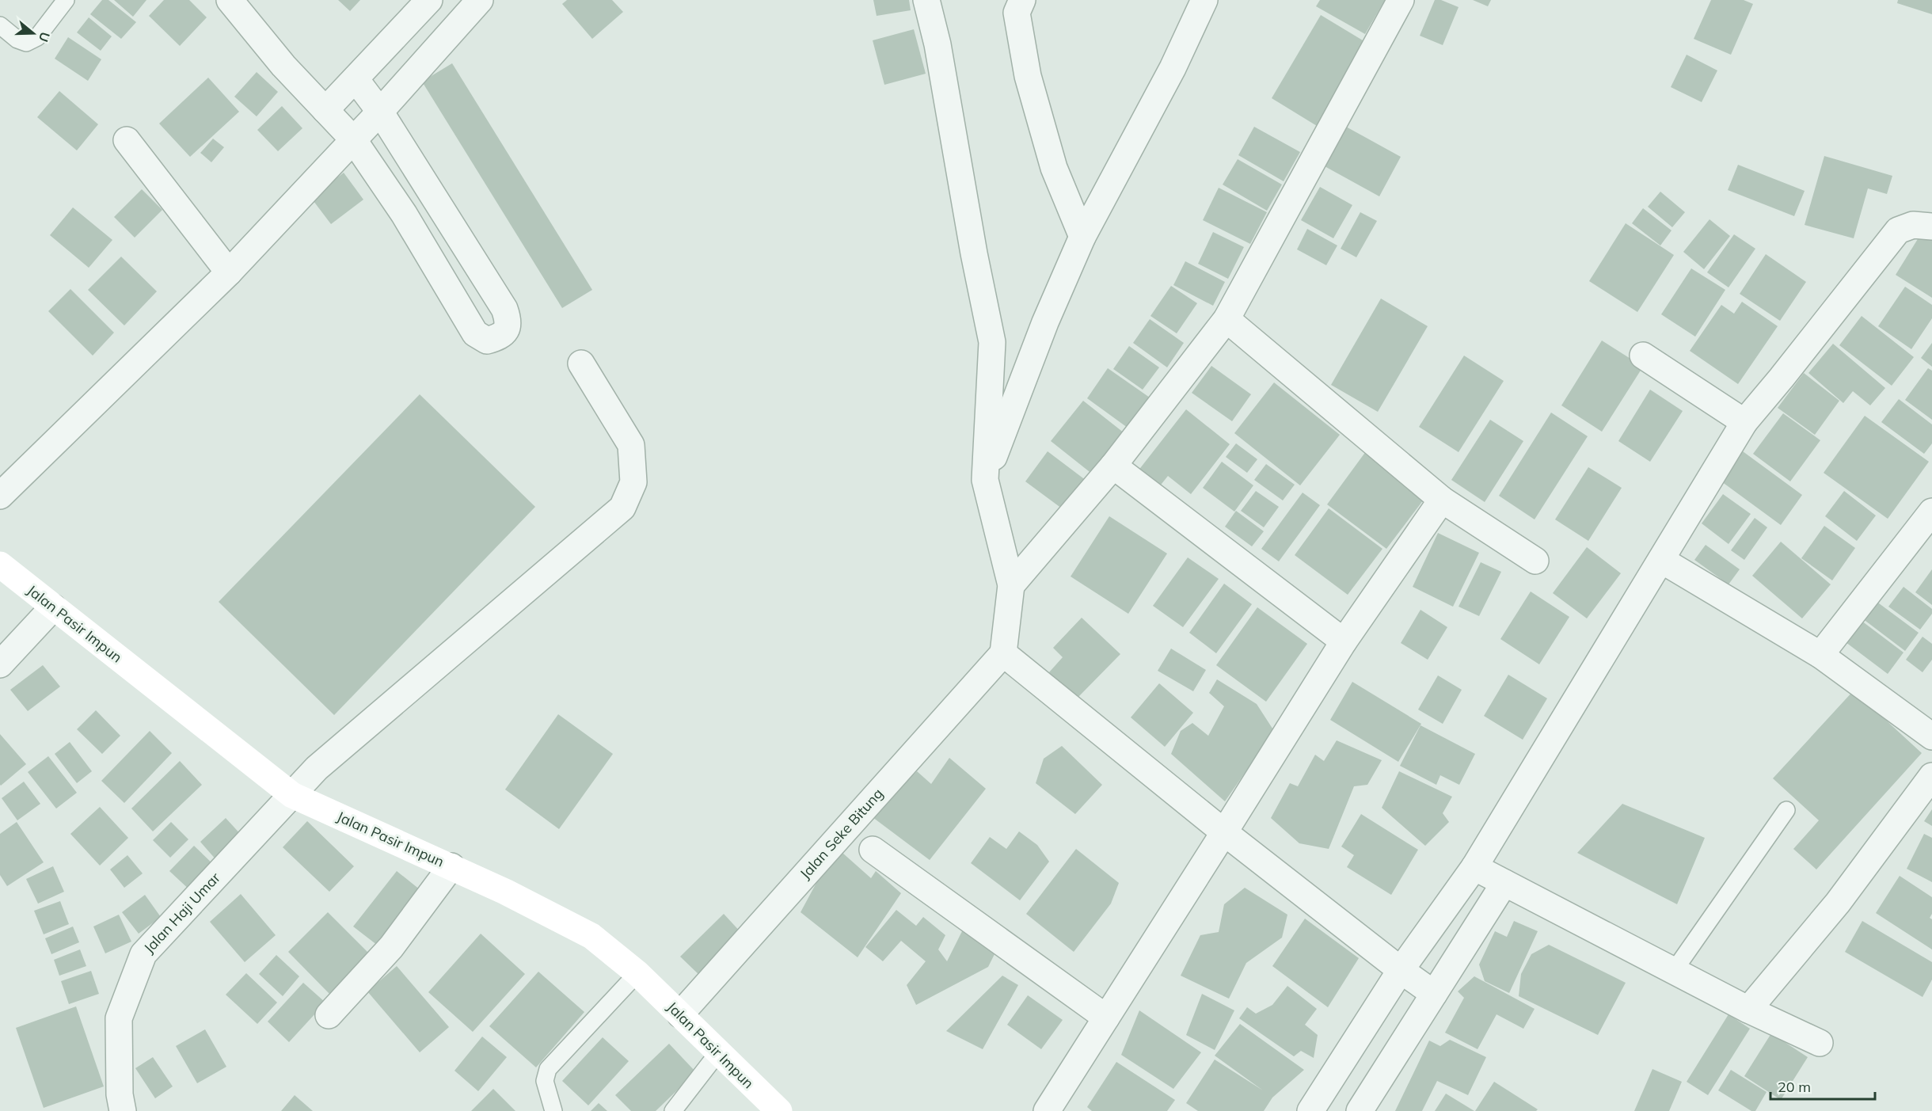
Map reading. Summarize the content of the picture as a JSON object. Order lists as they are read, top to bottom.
{
  "streets": {
    "street": ["Jalan Pasir Impun", "Jalan Seke Bitung", "Jalan Haji Umar"]
  },
  "crossings": [
    ["Jalan Pasir Impun", "Jalan Seke Bitung"],
    ["Jalan Pasir Impun", "Jalan Haji Umar"]
  ],
  "scale_bar": "20 m",
  "north": "right"
}
